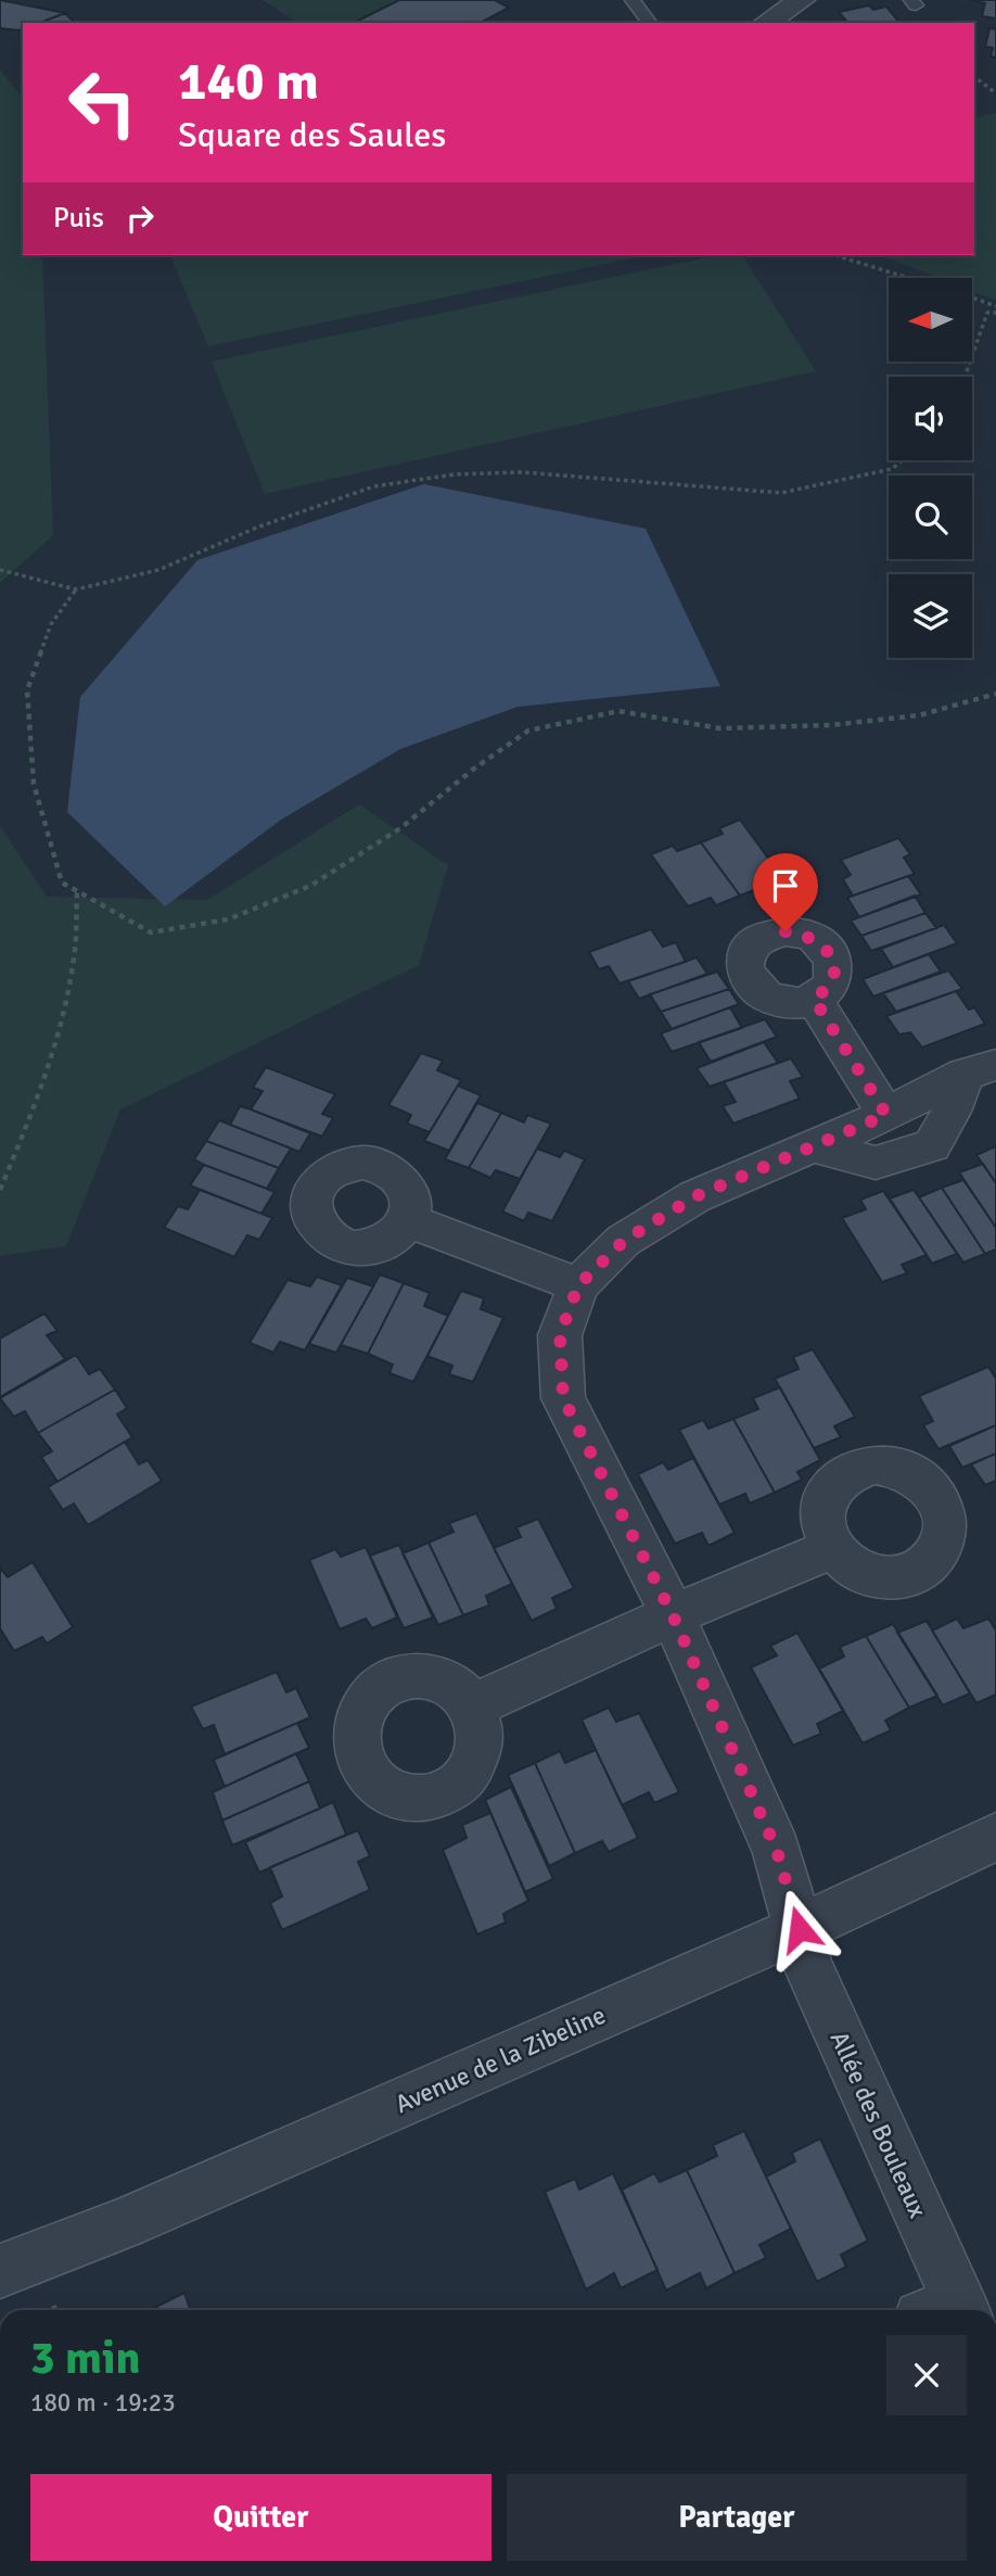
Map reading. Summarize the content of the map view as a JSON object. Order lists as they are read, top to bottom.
{
  "streets": {
    "street": ["Avenue de la Zibeline", "Allée des Bouleaux"]
  },
  "crossings": [
    ["Avenue de la Zibeline", "Allée des Bouleaux"]
  ],
  "north": "left",
  "page": {
    "turn": ["140 m", "Square des Saules"],
    "then": "Puis",
    "heading": ["3 min", "180 m · 19:23"],
    "buttons": ["Quitter", "Partager"]
  }
}
